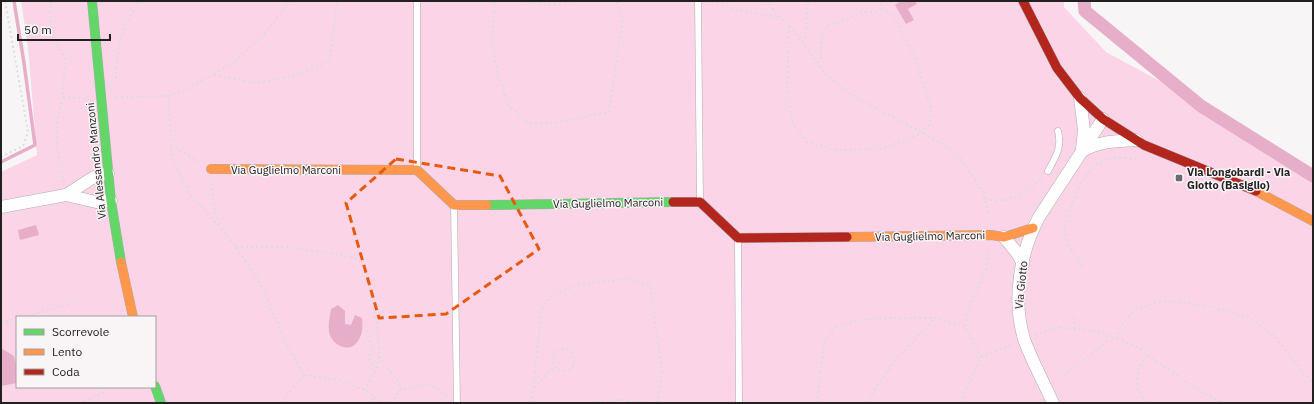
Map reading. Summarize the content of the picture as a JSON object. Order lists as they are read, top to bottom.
{
  "streets": {
    "street": ["Via Alessandro Manzoni", "Via Guglielmo Marconi", "Via Giotto"]
  },
  "crossings": [
    ["Via Guglielmo Marconi", "Via Giotto"]
  ],
  "places": {
    "transit": ["Via Longobardi - Via Giotto (Basiglio)"]
  },
  "legend": ["Scorrevole", "Lento", "Coda"],
  "scale_bar": "50 m"
}
